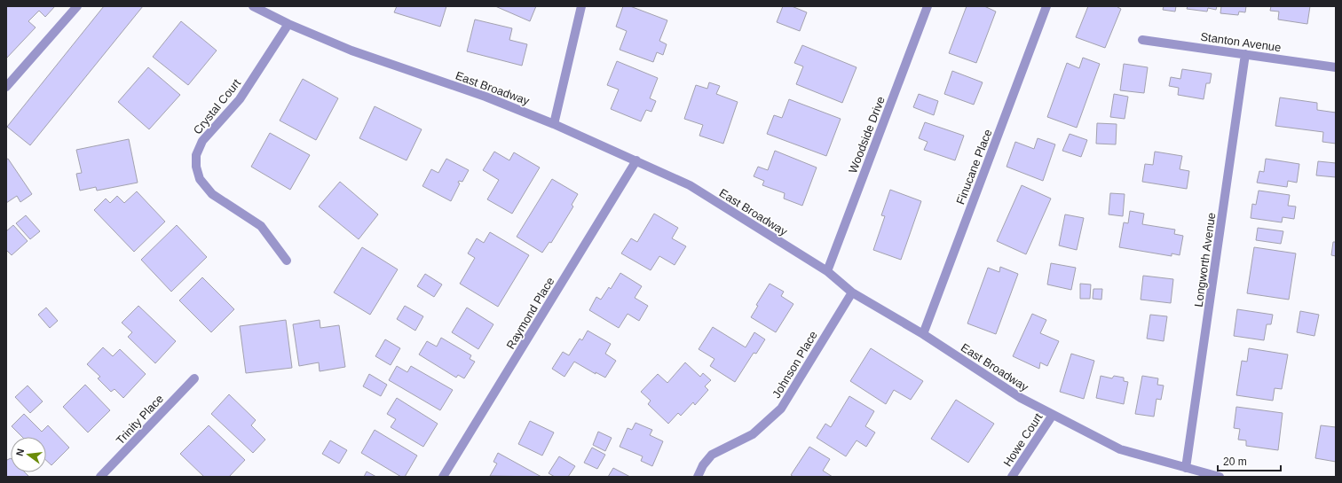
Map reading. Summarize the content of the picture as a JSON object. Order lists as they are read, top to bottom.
{
  "streets": {
    "street": [
      "Stanton Avenue",
      "East Broadway",
      "Crystal Court",
      "Woodside Drive",
      "Finucane Place",
      "Longworth Avenue",
      "Raymond Place",
      "Johnson Place",
      "Trinity Place",
      "Howe Court"
    ]
  },
  "crossings": [
    ["Stanton Avenue", "Longworth Avenue"],
    ["East Broadway", "Crystal Court"],
    ["East Broadway", "Woodside Drive"],
    ["East Broadway", "Finucane Place"],
    ["East Broadway", "Longworth Avenue"],
    ["East Broadway", "Raymond Place"],
    ["East Broadway", "Johnson Place"],
    ["East Broadway", "Howe Court"]
  ],
  "scale_bar": "20 m",
  "north": "left"
}
